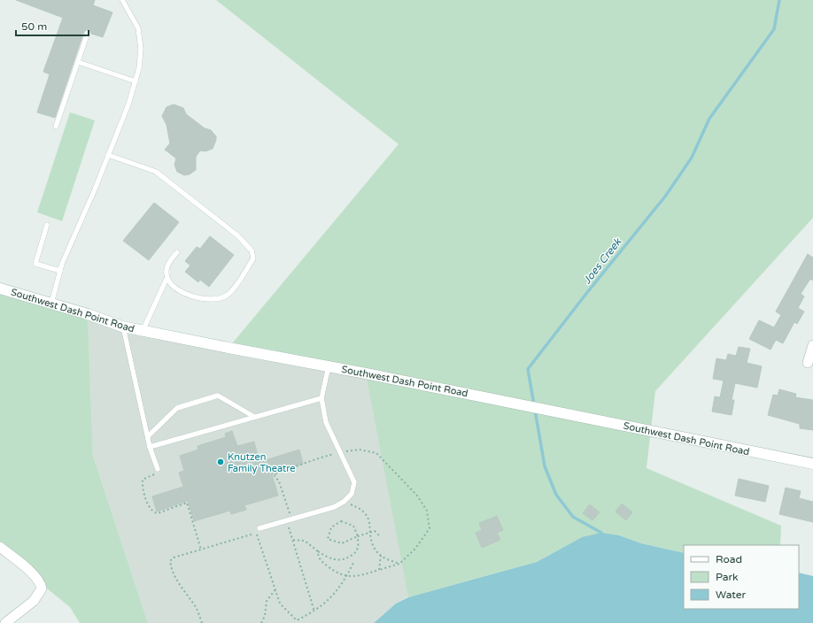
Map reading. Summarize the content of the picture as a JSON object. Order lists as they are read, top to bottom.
{
  "streets": {
    "main road": ["Southwest Dash Point Road"]
  },
  "water": ["Joes Creek"],
  "places": ["Knutzen Family Theatre"],
  "legend": ["Road", "Park", "Water"],
  "scale_bar": "50 m"
}
